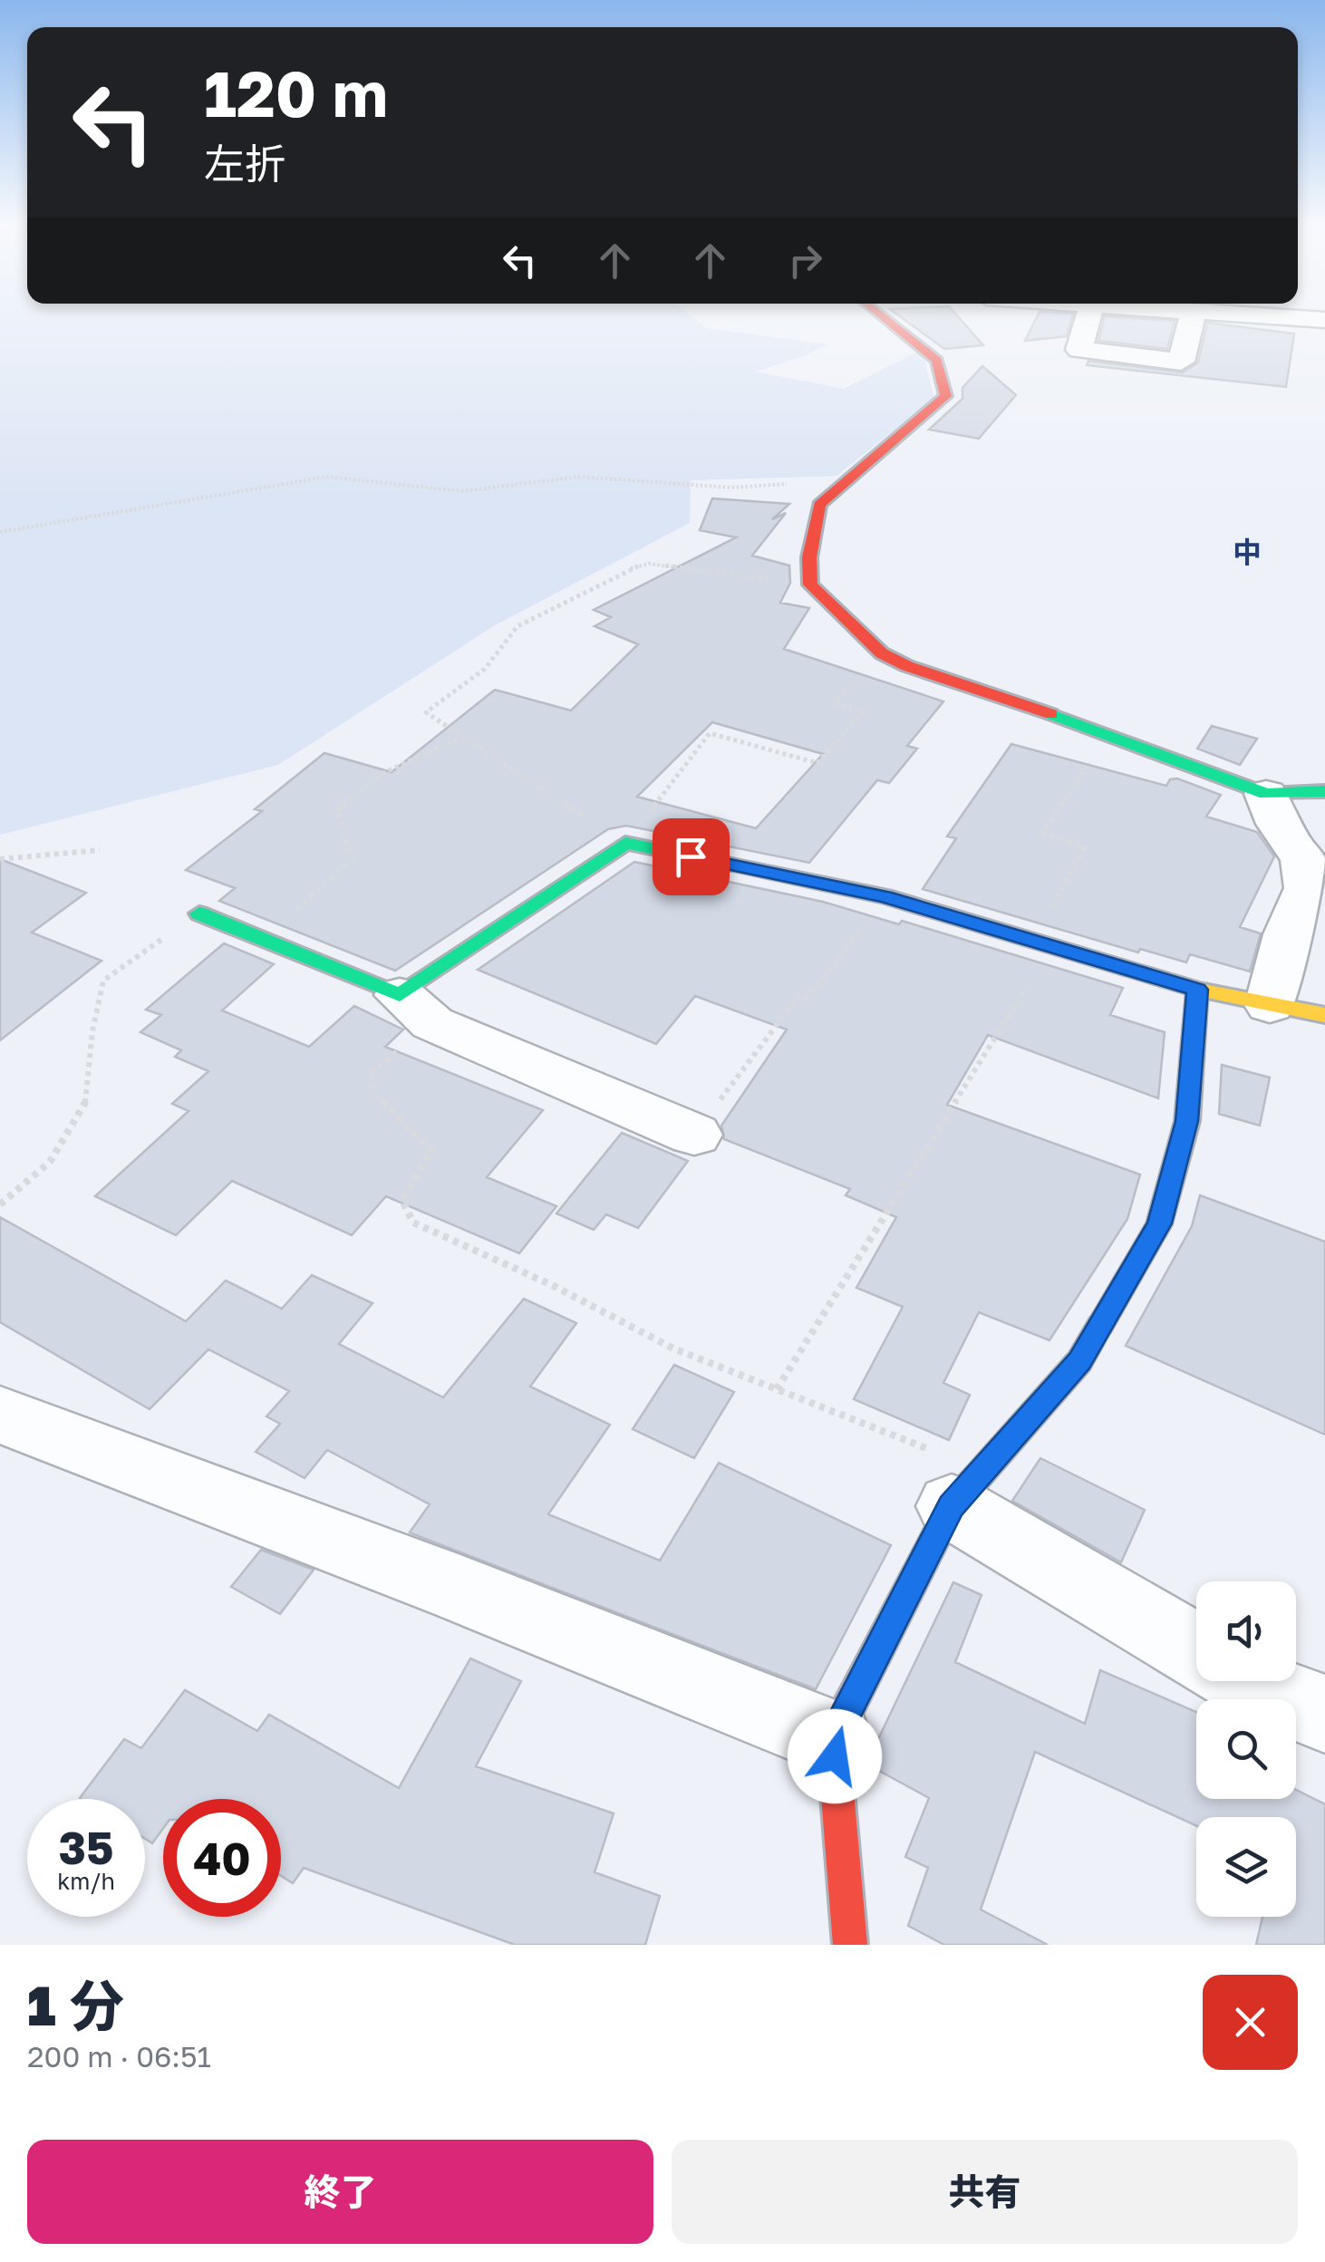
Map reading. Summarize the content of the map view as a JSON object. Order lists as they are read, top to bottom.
{
  "districts": ["中"],
  "page": {
    "turn": ["120 m", "左折"],
    "speed": "35 km/h",
    "limit": "40",
    "heading": ["1 分", "200 m · 06:51"],
    "buttons": ["終了", "共有"]
  }
}
